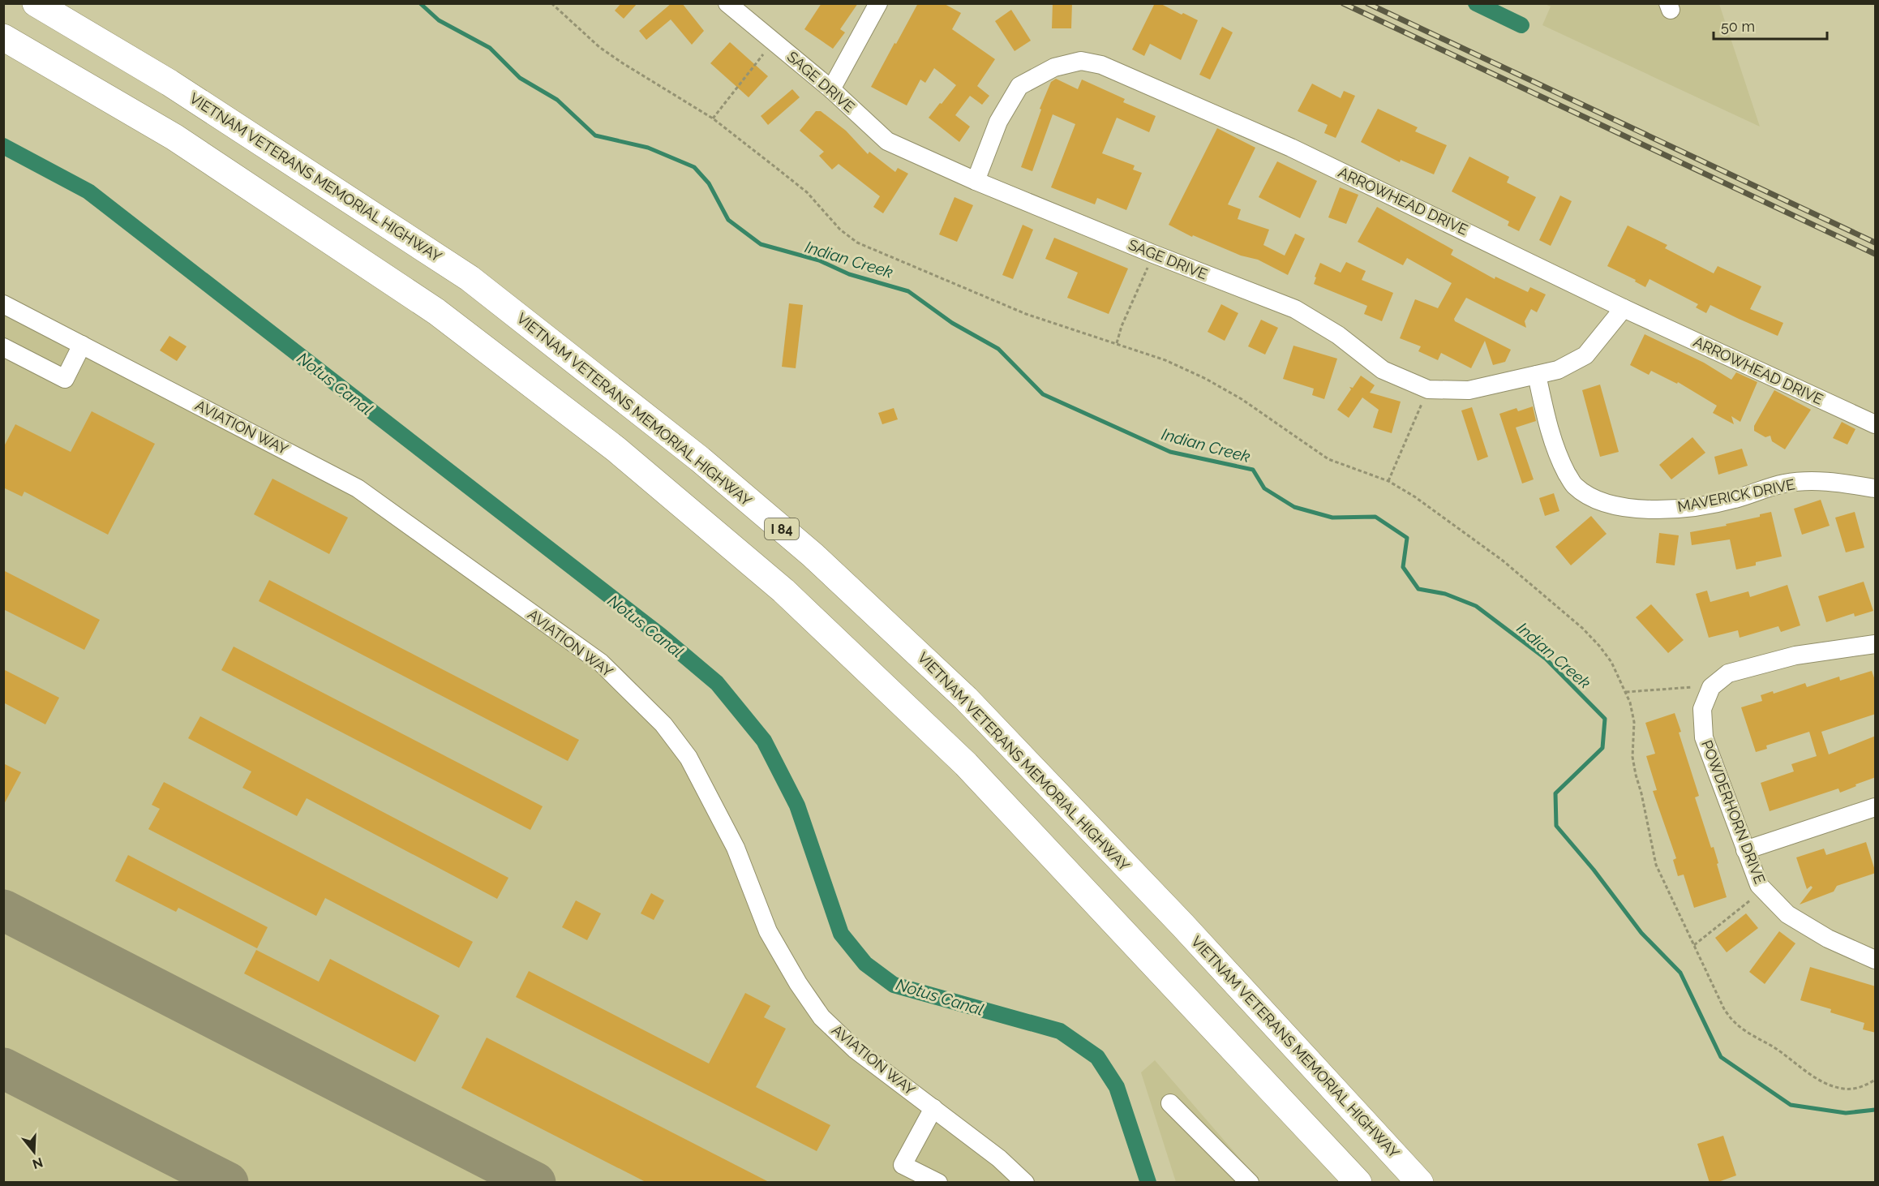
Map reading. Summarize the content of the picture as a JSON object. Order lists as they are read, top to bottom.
{
  "streets": {
    "highway": ["VIETNAM VETERANS MEMORIAL HIGHWAY", "I 84"],
    "street": [
      "SAGE DRIVE",
      "ARROWHEAD DRIVE",
      "AVIATION WAY",
      "MAVERICK DRIVE",
      "POWDERHORN DRIVE"
    ]
  },
  "crossings": [
    ["SAGE DRIVE", "ARROWHEAD DRIVE"],
    ["SAGE DRIVE", "MAVERICK DRIVE"]
  ],
  "water": ["Indian Creek", "Notus Canal"],
  "scale_bar": "50 m",
  "north": "bottom"
}
